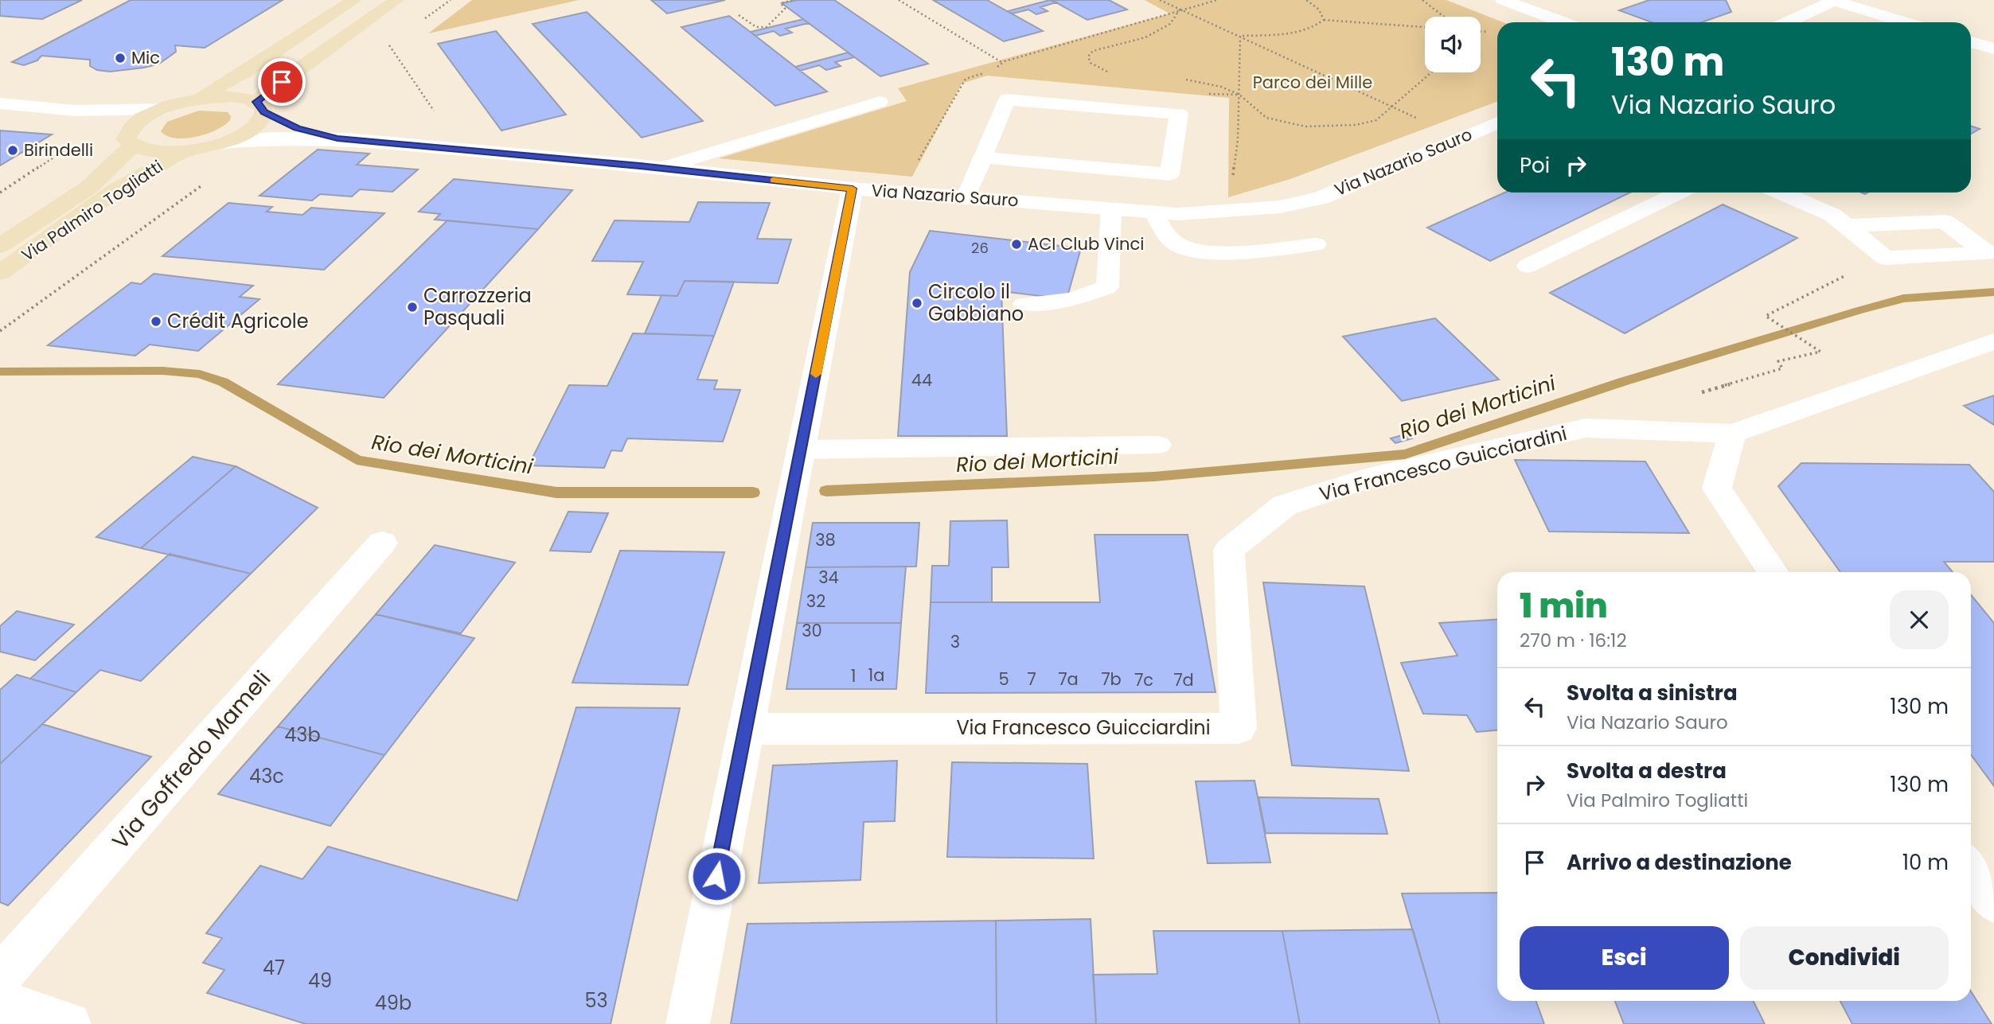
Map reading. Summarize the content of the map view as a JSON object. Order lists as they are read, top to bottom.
{
  "streets": {
    "main road": ["Via Palmiro Togliatti"],
    "street": ["Via Nazario Sauro", "Via Francesco Guicciardini", "Via Goffredo Mameli"]
  },
  "crossings": [
    ["Via Nazario Sauro", "Via Palmiro Togliatti"]
  ],
  "water": ["Rio dei Morticini"],
  "parks": ["Parco dei Mille"],
  "places": [
    "Mic",
    "Birindelli",
    "ACI Club Vinci",
    "Circolo il Gabbiano",
    "Carrozzeria Pasquali",
    "Crédit Agricole"
  ],
  "house_numbers": [
    "26",
    "44",
    "38",
    "34",
    "32",
    "30",
    "3",
    "1a",
    "1",
    "5",
    "7",
    "7a",
    "7b",
    "7c",
    "7d",
    "43b",
    "43c",
    "47",
    "49",
    "53",
    "49b"
  ],
  "page": {
    "turn": ["130 m", "Via Nazario Sauro"],
    "then": "Poi",
    "heading": ["1 min", "270 m · 16:12"],
    "list": [
      {
        "name": "Svolta a sinistra",
        "note": "Via Nazario Sauro",
        "value": "130 m"
      },
      {
        "name": "Svolta a destra",
        "note": "Via Palmiro Togliatti",
        "value": "130 m"
      },
      {
        "name": "Arrivo a destinazione",
        "value": "10 m"
      }
    ],
    "buttons": ["Esci", "Condividi"]
  }
}
